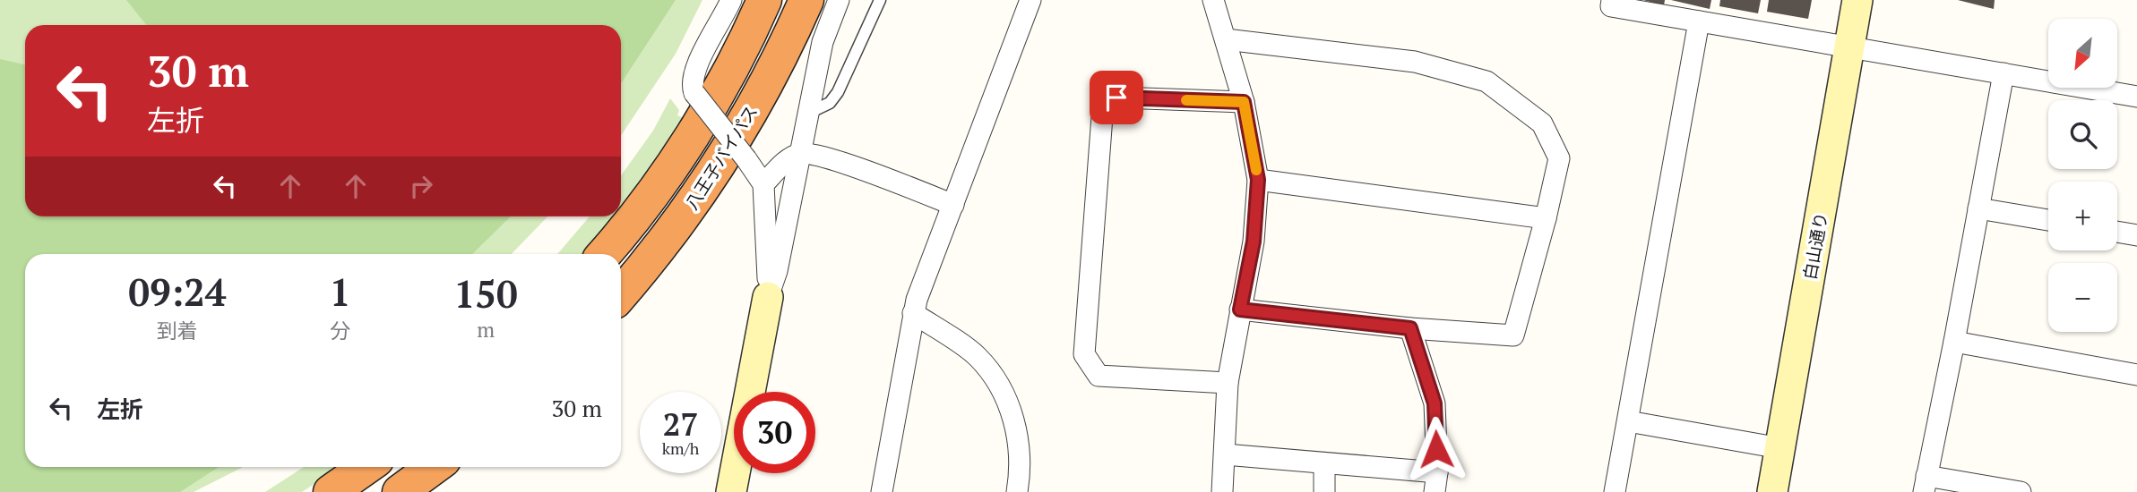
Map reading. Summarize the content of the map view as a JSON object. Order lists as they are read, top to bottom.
{
  "streets": {
    "highway": ["八王子バイパス"],
    "street": ["白山通り"]
  },
  "north": "bottom left",
  "page": {
    "map_buttons": ["+", "−"],
    "turn": ["30 m", "左折"],
    "eta": [
      "09:24",
      "到着",
      "1",
      "分",
      "150",
      "m"
    ],
    "list": [
      {
        "name": "左折",
        "value": "30 m"
      }
    ],
    "speed": "27 km/h",
    "limit": "30"
  }
}
